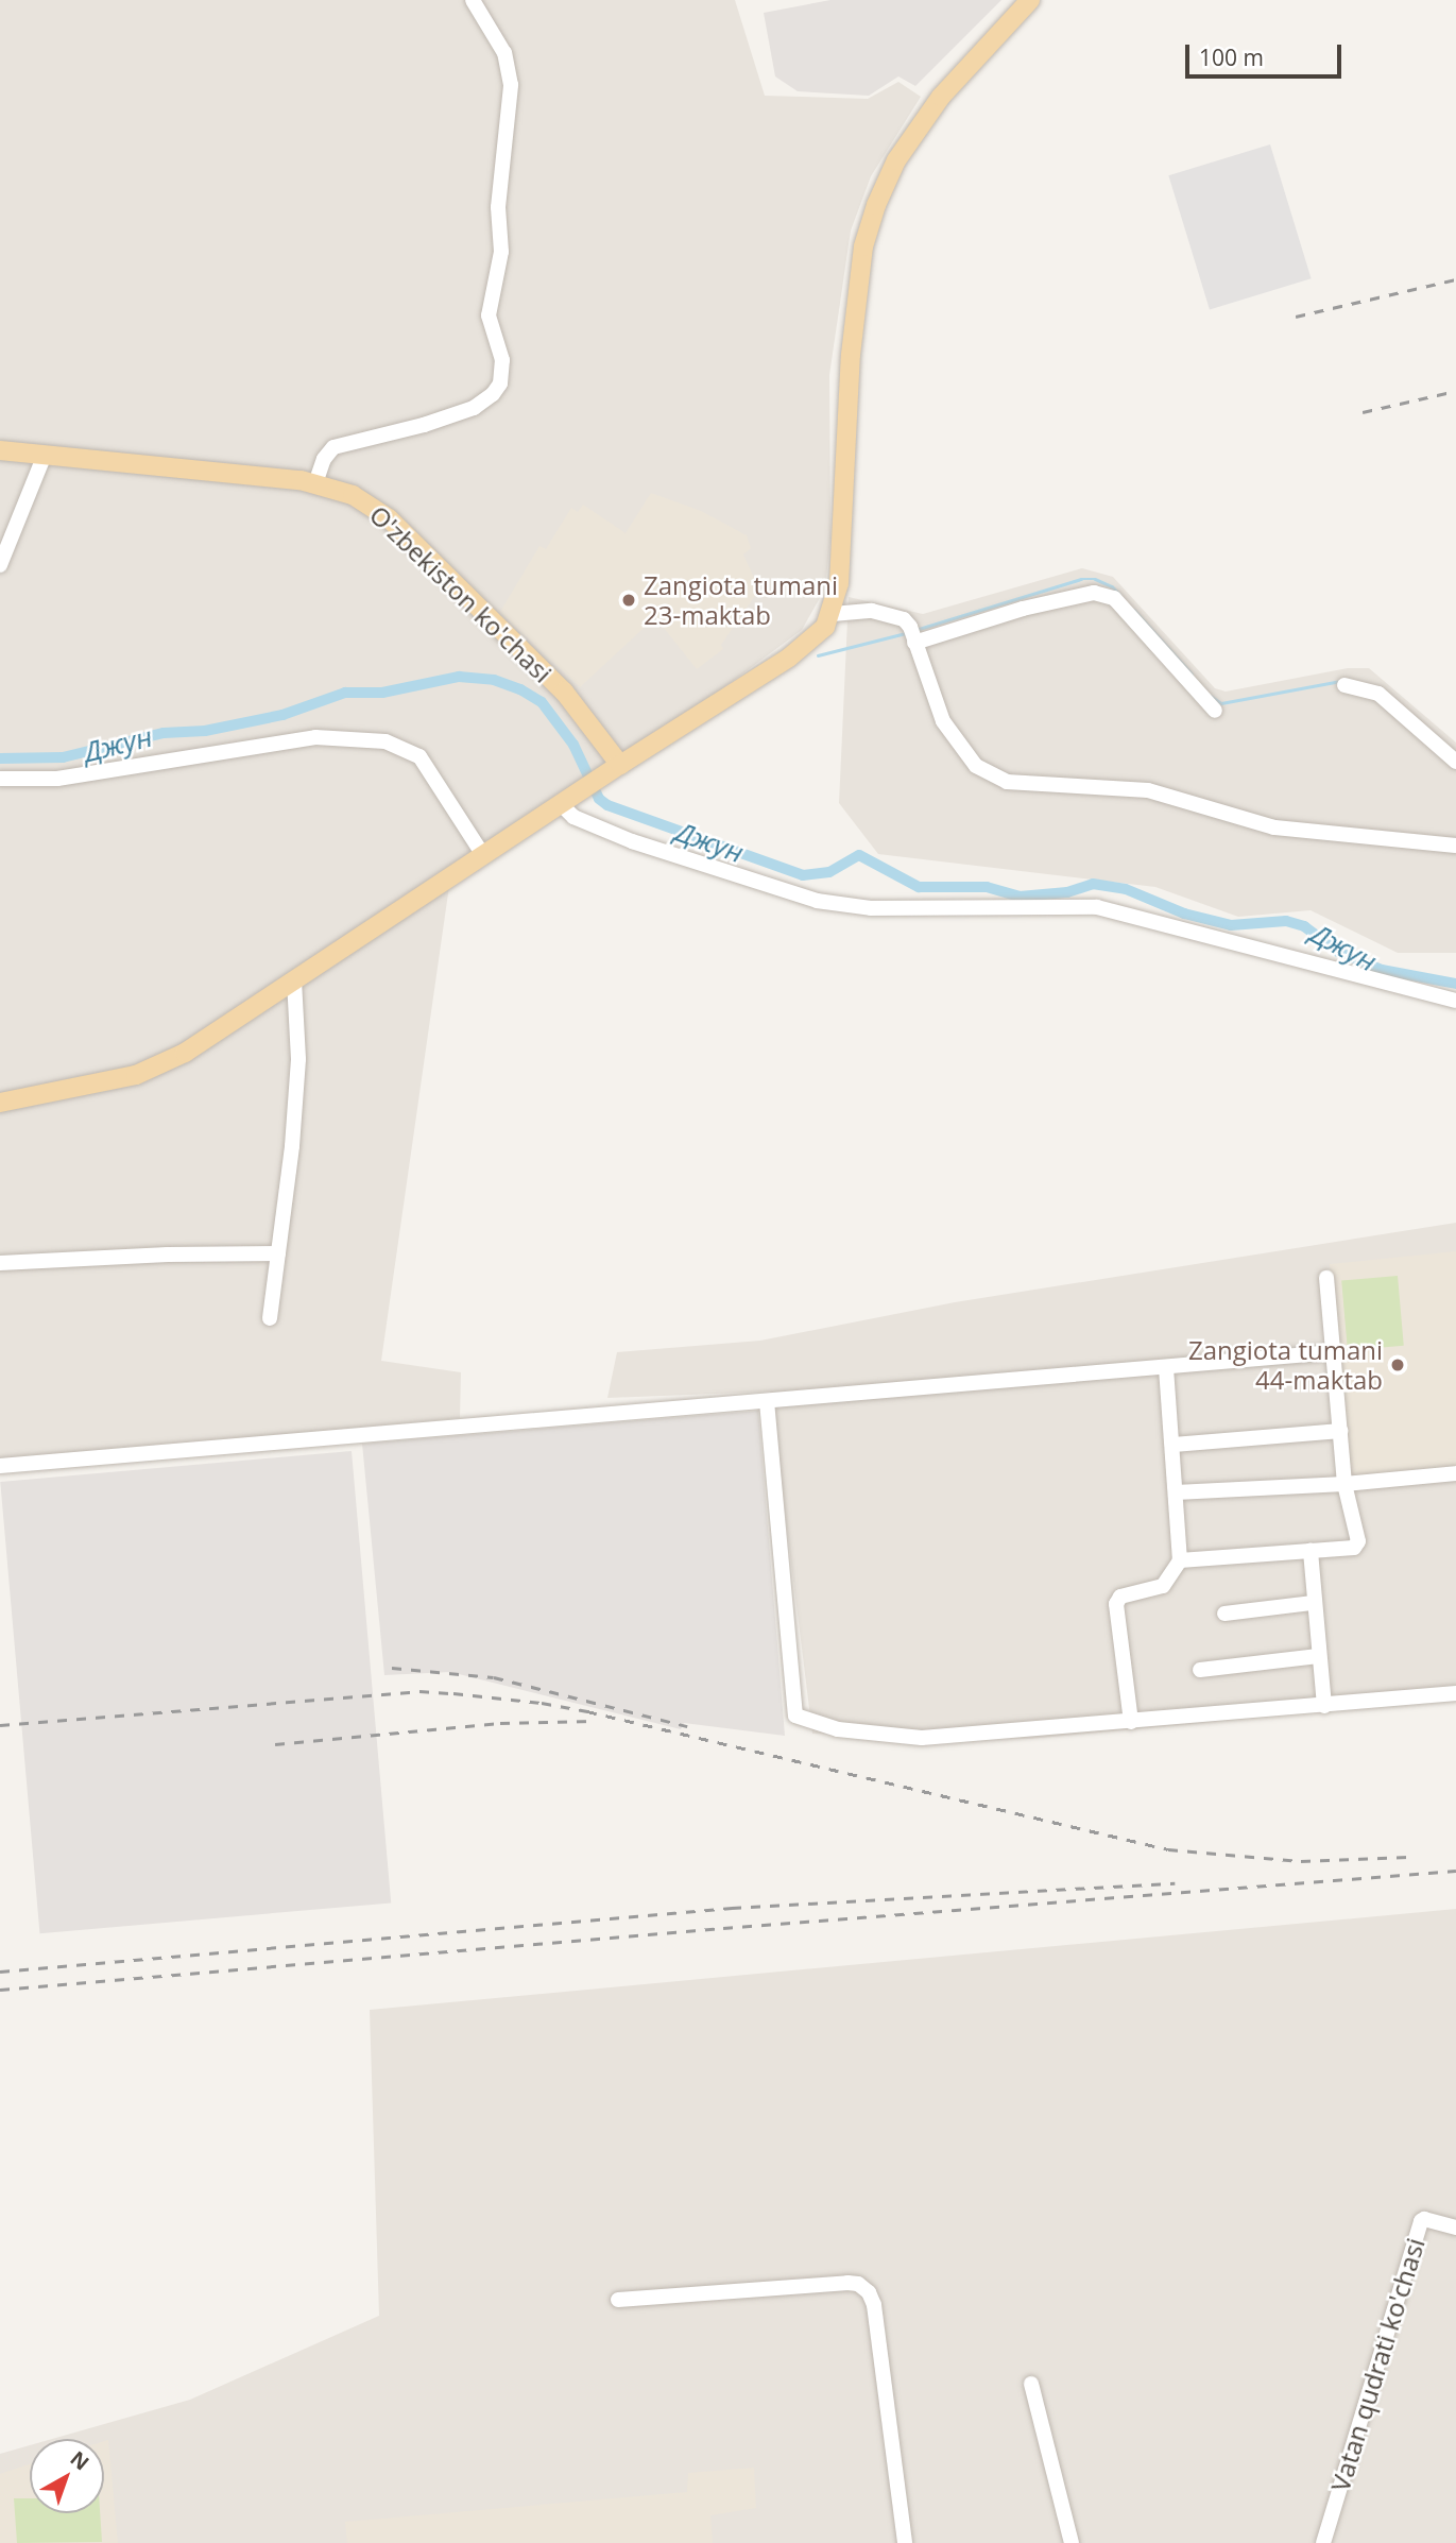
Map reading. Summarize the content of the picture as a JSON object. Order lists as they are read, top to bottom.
{
  "streets": {
    "main road": ["O'zbekiston ko'chasi"],
    "street": ["Vatan qudrati ko'chasi"]
  },
  "water": ["Джун"],
  "places": ["Zangiota tumani 23-maktab", "Zangiota tumani 44-maktab"],
  "scale_bar": "100 m",
  "north": "top right"
}
